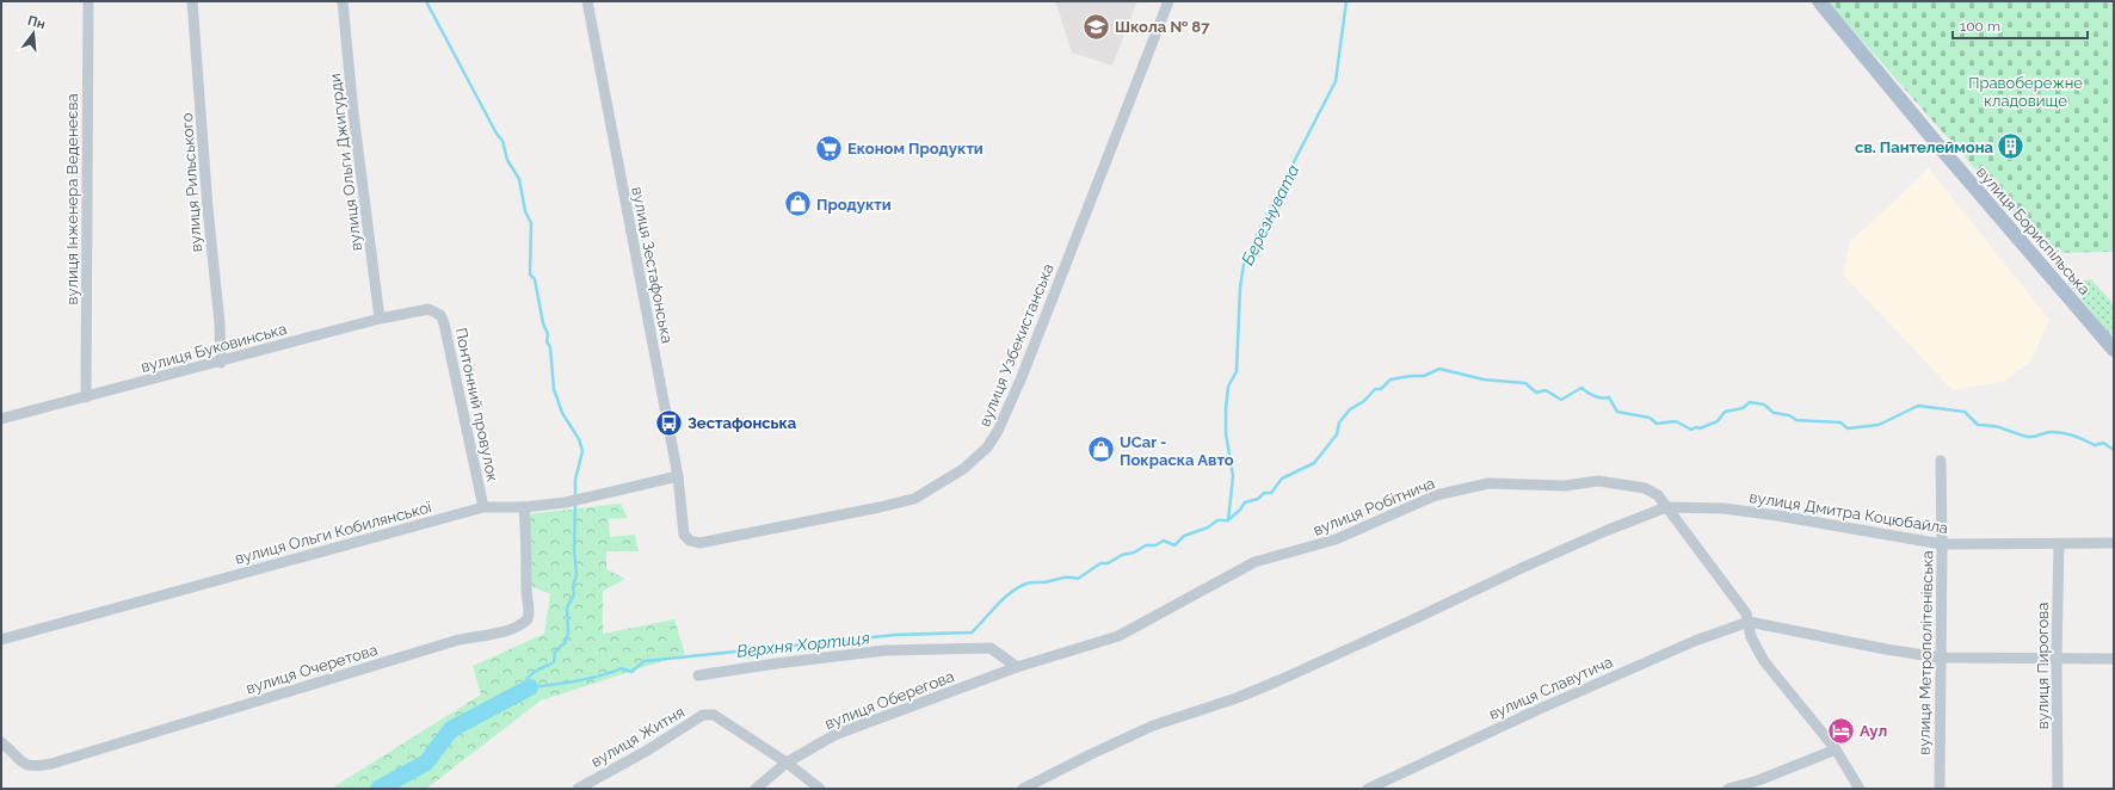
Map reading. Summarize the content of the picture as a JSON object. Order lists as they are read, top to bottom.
{
  "streets": {
    "main road": ["вулиця Бориспільська"],
    "street": [
      "вулиця Ольги Джигурди",
      "вулиця Рильського",
      "вулиця Інженера Веденеєва",
      "вулиця Зестафонська",
      "вулиця Узбекистанська",
      "вулиця Буковинська",
      "Понтонний провулок",
      "вулиця Робітнича",
      "вулиця Дмитра Коцюбайла",
      "вулиця Ольги Кобилянської",
      "вулиця Метрополітенівська",
      "вулиця Пирогова",
      "вулиця Очеретова",
      "вулиця Славутича",
      "вулиця Оберегова",
      "вулиця Житня"
    ]
  },
  "crossings": [
    ["вулиця Ольги Джигурди", "вулиця Буковинська"],
    ["вулиця Рильського", "вулиця Буковинська"],
    ["вулиця Інженера Веденеєва", "вулиця Буковинська"],
    ["вулиця Зестафонська", "вулиця Узбекистанська"],
    ["вулиця Зестафонська", "вулиця Ольги Кобилянської"],
    ["вулиця Буковинська", "Понтонний провулок"],
    ["Понтонний провулок", "вулиця Ольги Кобилянської"],
    ["вулиця Робітнича", "вулиця Дмитра Коцюбайла"],
    ["вулиця Робітнича", "вулиця Славутича"],
    ["вулиця Робітнича", "вулиця Оберегова"],
    ["вулиця Дмитра Коцюбайла", "вулиця Метрополітенівська"],
    ["вулиця Дмитра Коцюбайла", "вулиця Пирогова"],
    ["вулиця Ольги Кобилянської", "вулиця Очеретова"],
    ["вулиця Оберегова", "вулиця Житня"]
  ],
  "water": ["Березнувата", "Верхня Хортиця"],
  "parks": ["Правобережне кладовище"],
  "places": {
    "school or university": ["Школа № 87"],
    "building": ["св. Пантелеймона"],
    "supermarket": ["Економ Продукти"],
    "shop": ["Продукти", "UCar - Покраска Авто"],
    "bus stop": ["Зестафонська"],
    "hotel": ["Аул"]
  },
  "scale_bar": "100 m",
  "north": "top"
}
